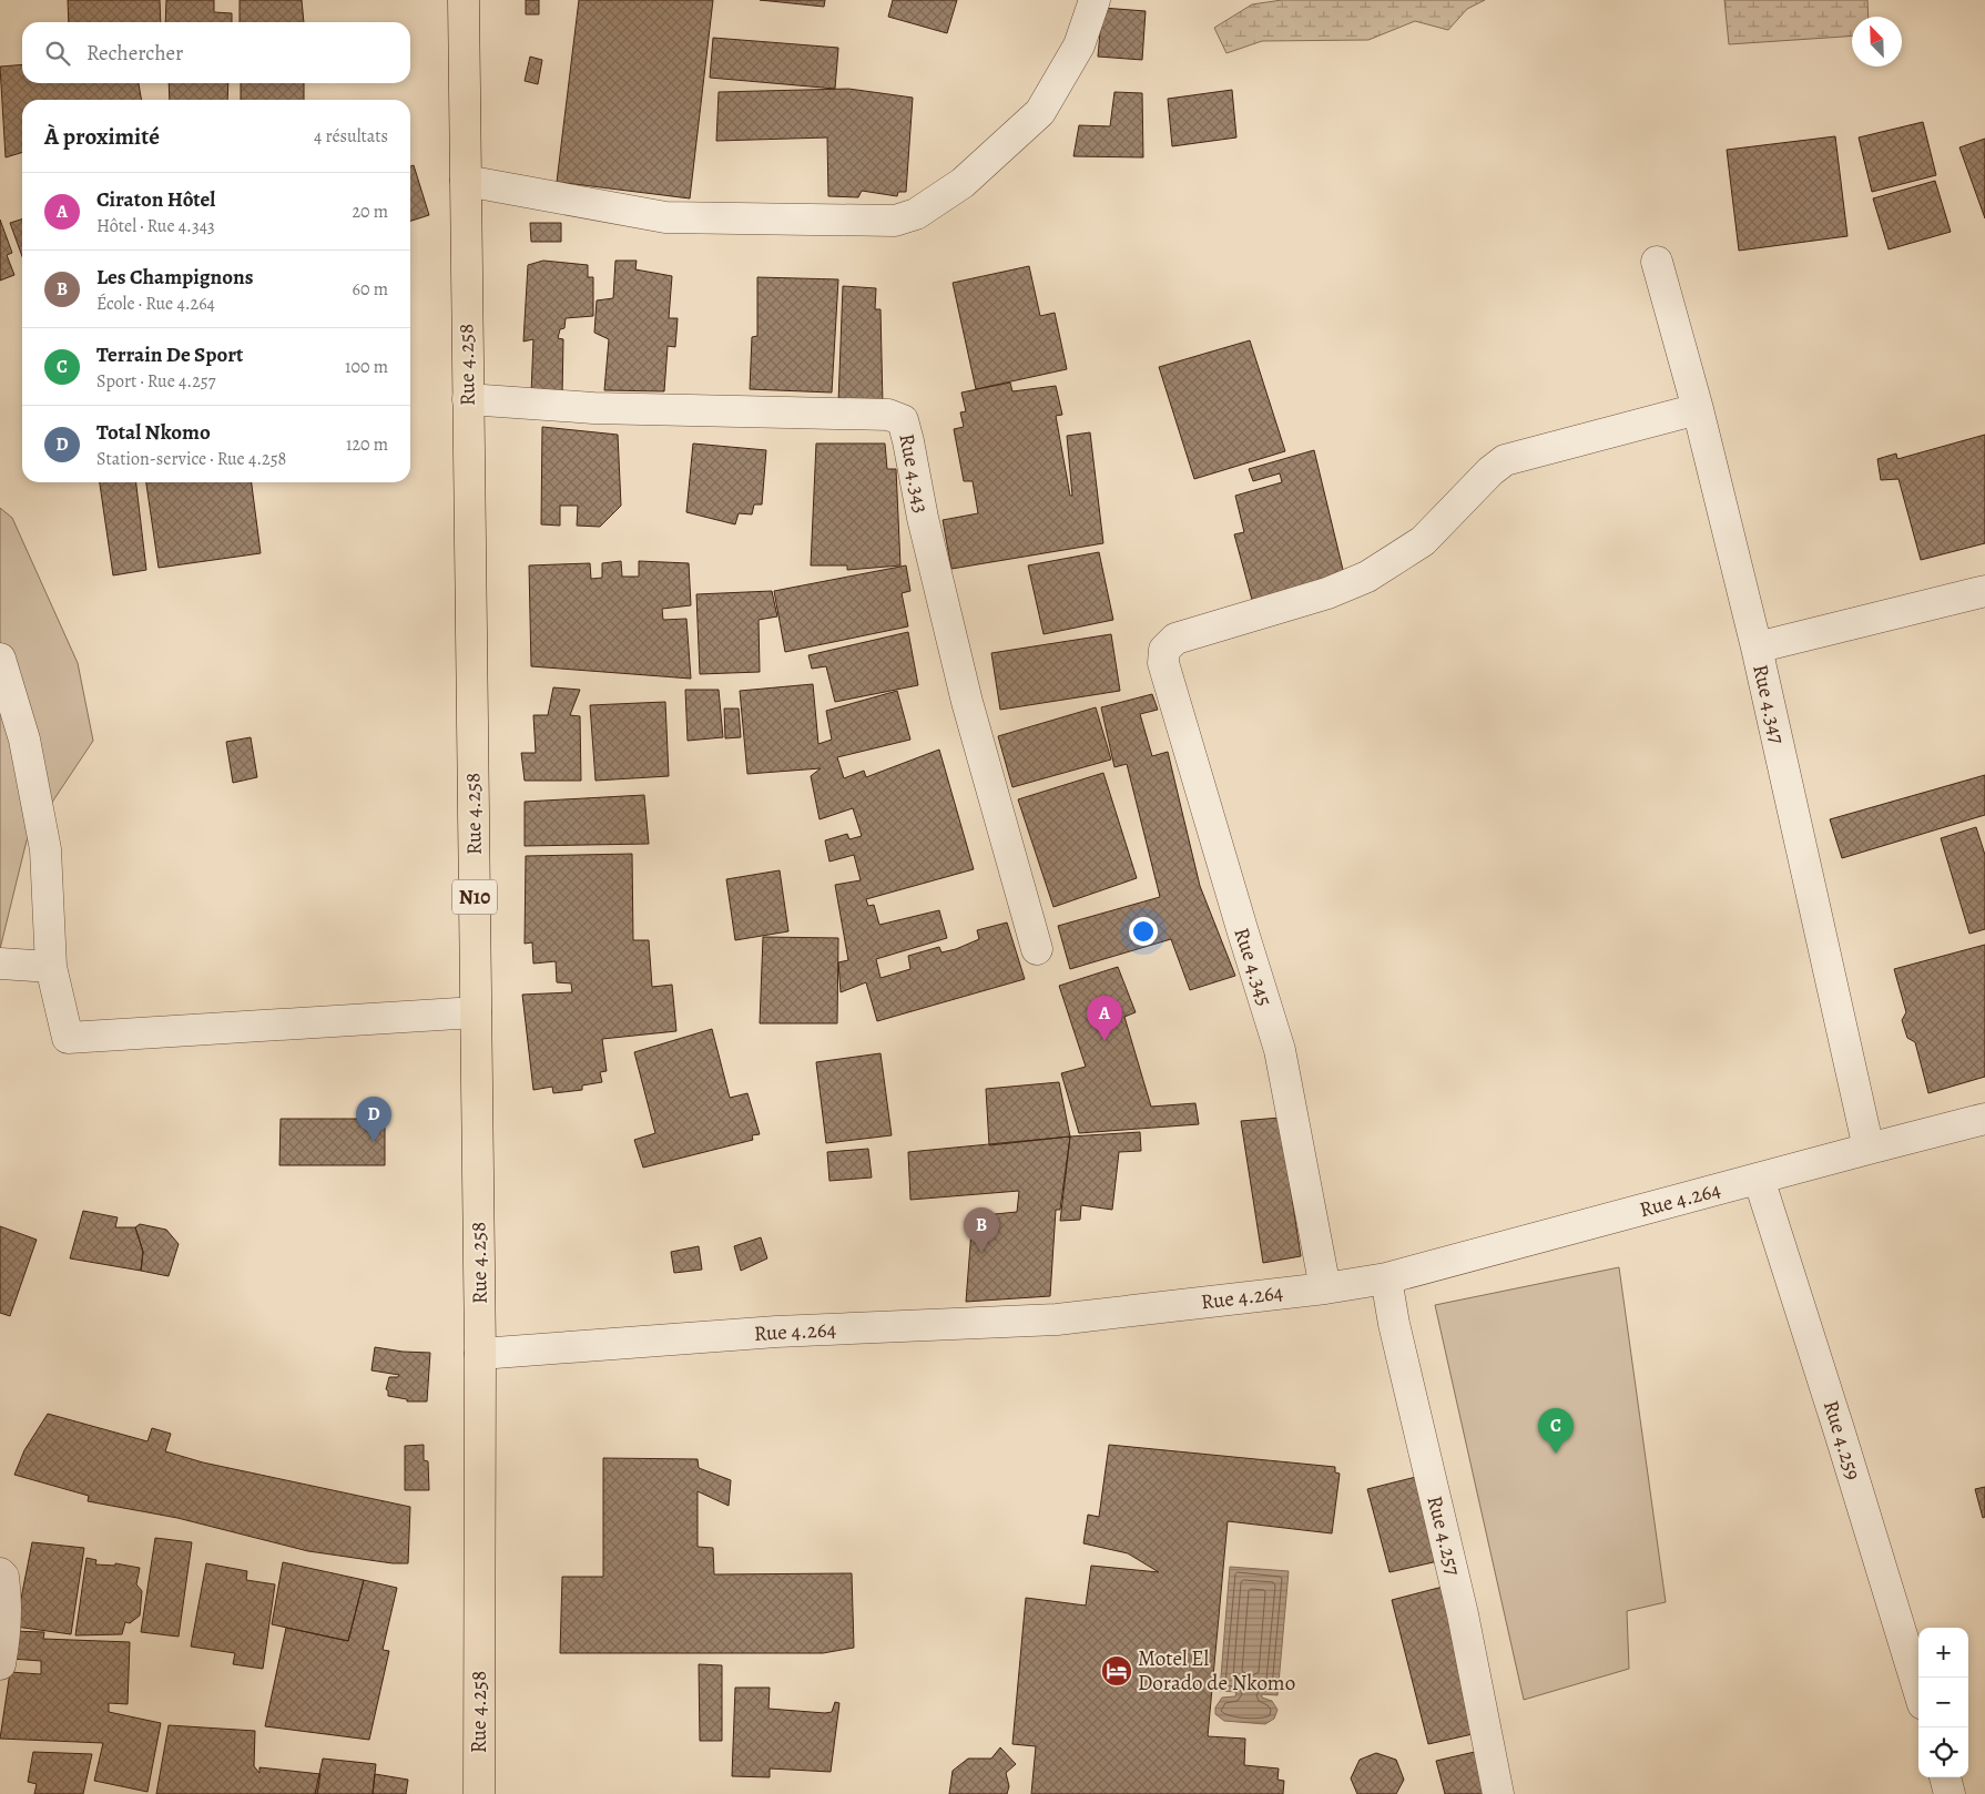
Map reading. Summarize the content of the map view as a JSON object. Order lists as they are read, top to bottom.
{
  "streets": {
    "highway": ["Rue 4.258", "N10"],
    "street": [
      "Rue 4.343",
      "Rue 4.347",
      "Rue 4.345",
      "Rue 4.264",
      "Rue 4.259",
      "Rue 4.257"
    ]
  },
  "crossings": [
    ["Rue 4.258", "Rue 4.343"],
    ["Rue 4.258", "Rue 4.264"],
    ["Rue 4.347", "Rue 4.345"],
    ["Rue 4.347", "Rue 4.264"],
    ["Rue 4.345", "Rue 4.264"],
    ["Rue 4.264", "Rue 4.259"],
    ["Rue 4.264", "Rue 4.257"]
  ],
  "places": {
    "hotel": ["Motel El Dorado de Nkomo"]
  },
  "north": "top left",
  "page": {
    "search": "Rechercher",
    "heading": ["À proximité", "4 résultats"],
    "list": [
      {
        "mark": "A",
        "name": "Ciraton Hôtel",
        "note": "Hôtel · Rue 4.343",
        "value": "20 m"
      },
      {
        "mark": "B",
        "name": "Les Champignons",
        "note": "École · Rue 4.264",
        "value": "60 m"
      },
      {
        "mark": "C",
        "name": "Terrain De Sport",
        "note": "Sport · Rue 4.257",
        "value": "100 m"
      },
      {
        "mark": "D",
        "name": "Total Nkomo",
        "note": "Station-service · Rue 4.258",
        "value": "120 m"
      }
    ],
    "pins": [
      "A",
      "D",
      "B",
      "C"
    ],
    "map_buttons": ["+", "−"]
  }
}
